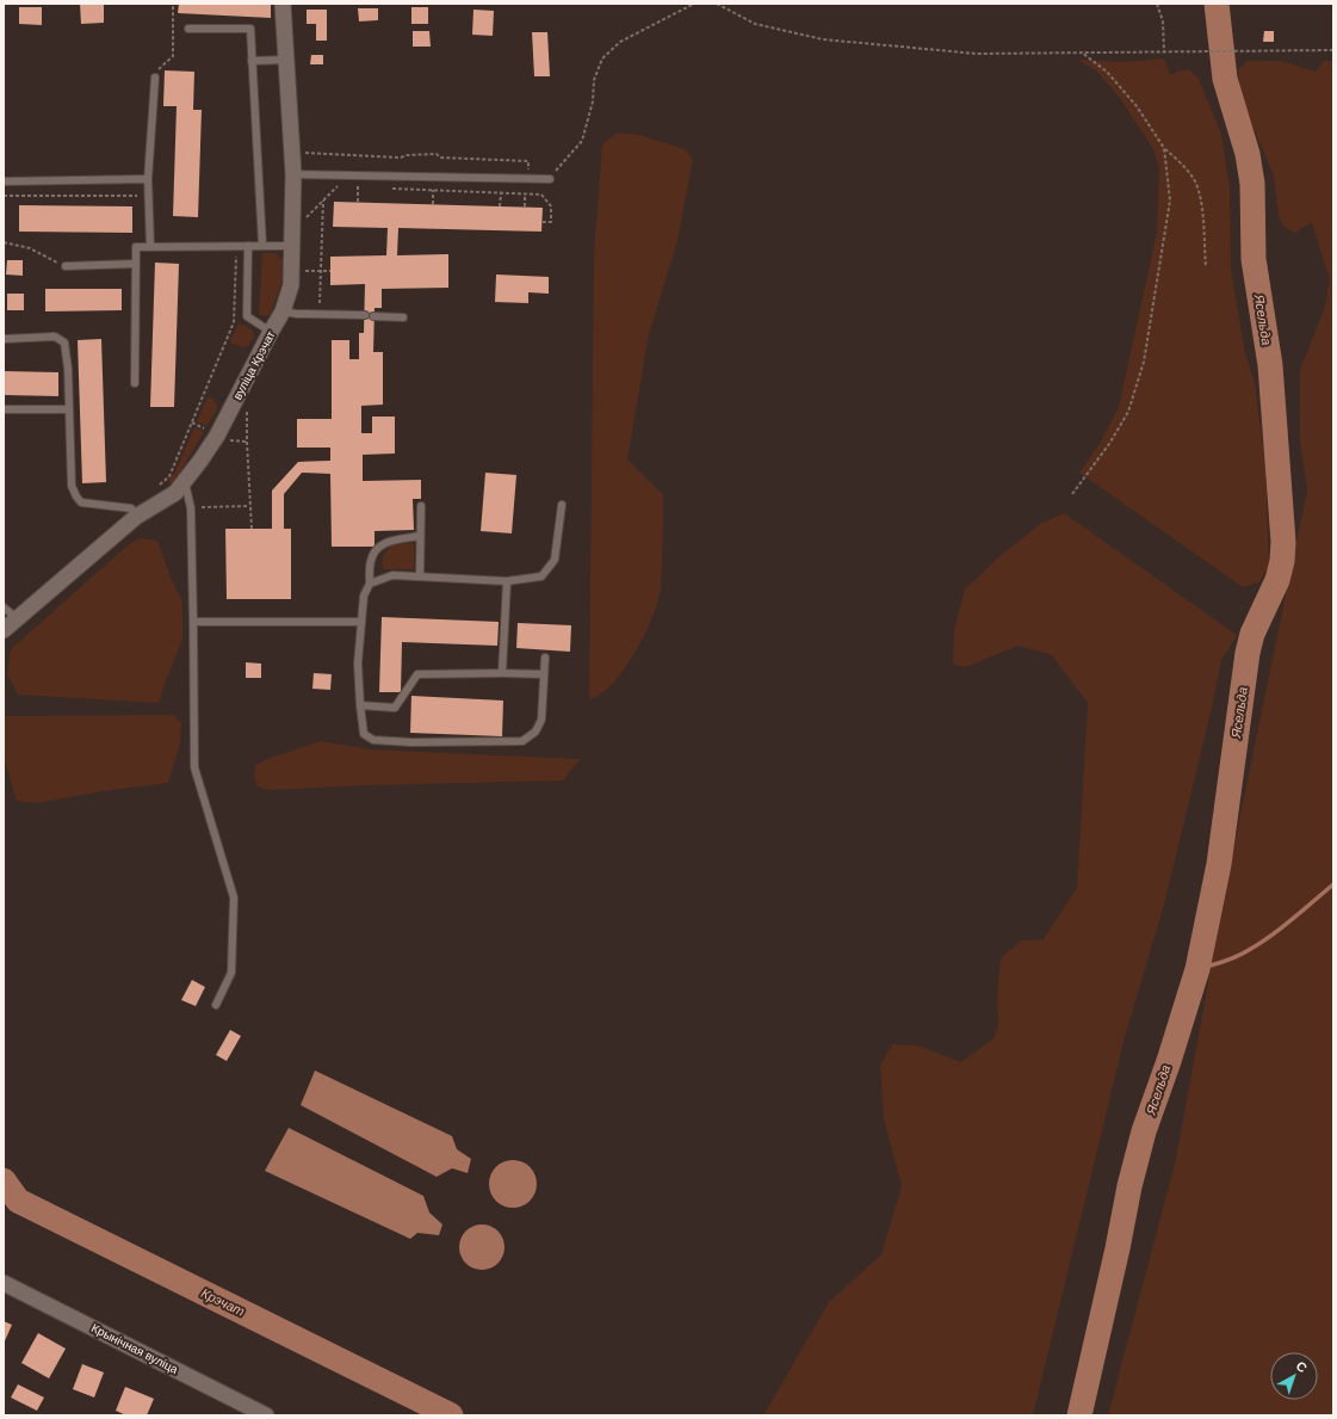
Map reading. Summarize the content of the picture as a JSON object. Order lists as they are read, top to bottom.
{
  "streets": {
    "street": ["вуліца Крэчат", "Крынічная вуліца"]
  },
  "water": ["Ясельда", "Крэчат"],
  "north": "top right"
}
